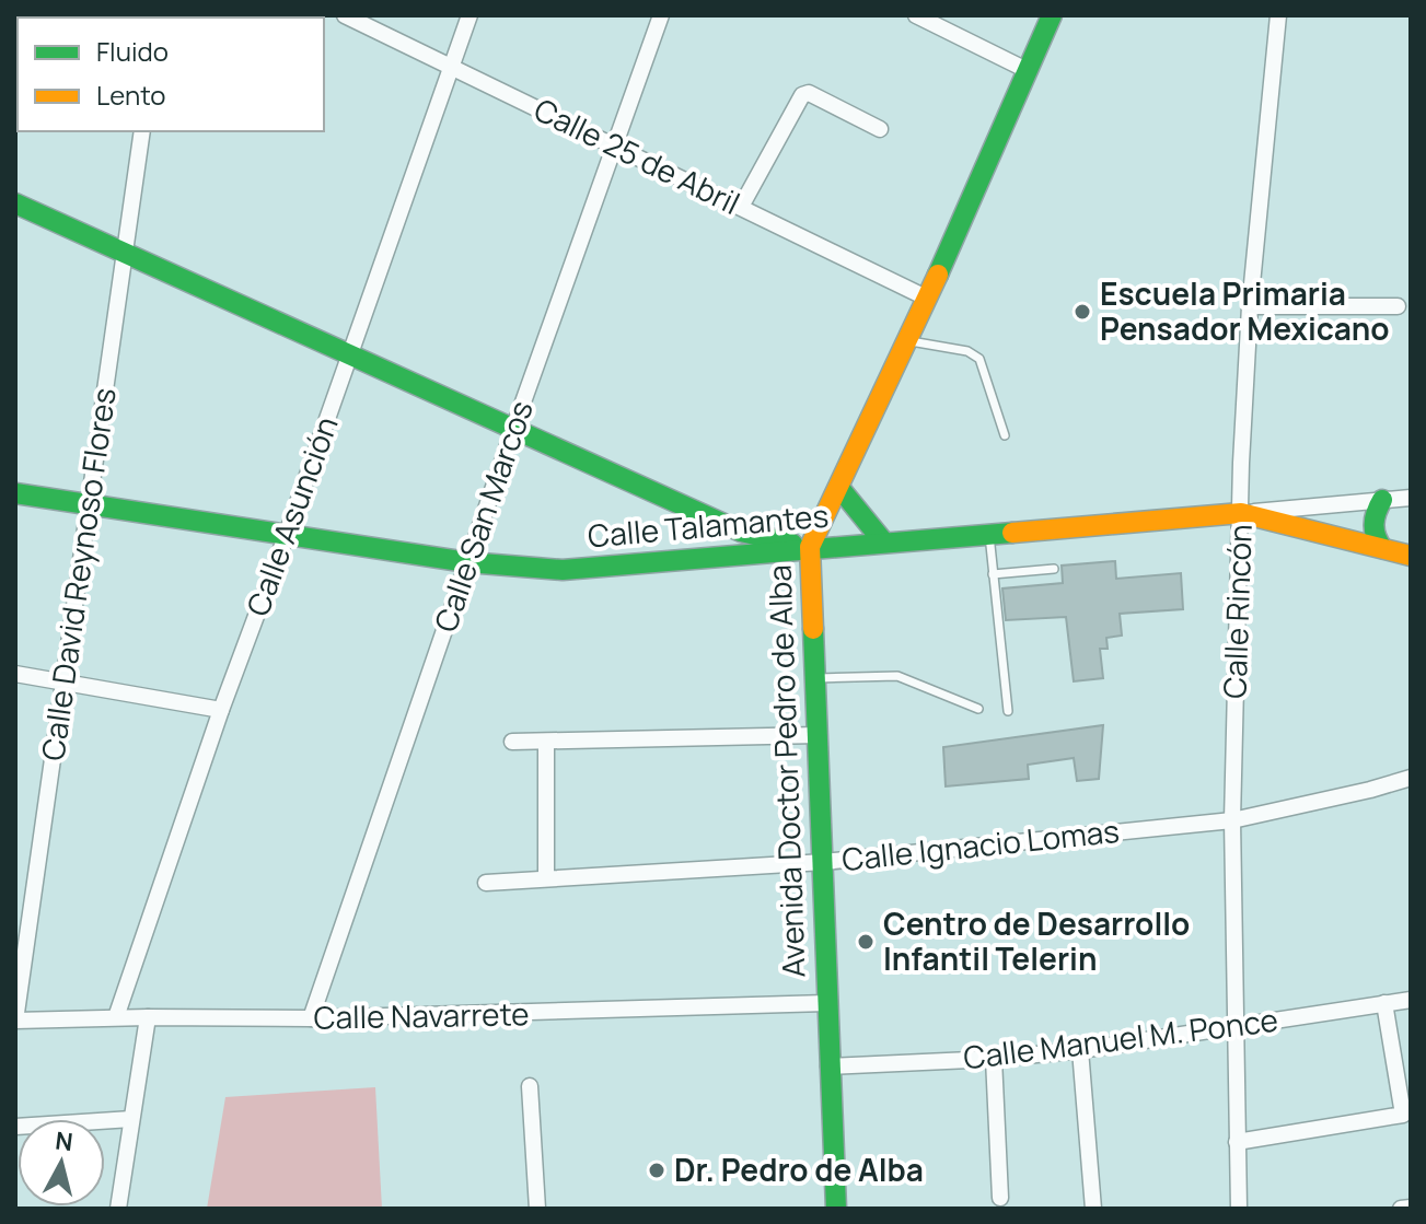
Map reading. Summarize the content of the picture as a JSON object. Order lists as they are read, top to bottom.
{
  "streets": {
    "street": [
      "Calle 25 de Abril",
      "Calle Asunción",
      "Calle San Marcos",
      "Calle Talamantes",
      "Calle David Reynoso Flores",
      "Calle Rincón",
      "Avenida Doctor Pedro de Alba",
      "Calle Ignacio Lomas",
      "Calle Navarrete",
      "Calle Manuel M. Ponce"
    ]
  },
  "crossings": [
    ["Calle 25 de Abril", "Calle Asunción"],
    ["Calle 25 de Abril", "Calle San Marcos"],
    ["Calle 25 de Abril", "Avenida Doctor Pedro de Alba"],
    ["Calle Asunción", "Calle Talamantes"],
    ["Calle Asunción", "Calle Navarrete"],
    ["Calle San Marcos", "Calle Talamantes"],
    ["Calle San Marcos", "Calle Navarrete"],
    ["Calle Talamantes", "Calle David Reynoso Flores"],
    ["Calle Talamantes", "Calle Rincón"],
    ["Calle Talamantes", "Avenida Doctor Pedro de Alba"],
    ["Calle David Reynoso Flores", "Calle Navarrete"],
    ["Calle Rincón", "Calle Ignacio Lomas"],
    ["Calle Rincón", "Calle Manuel M. Ponce"],
    ["Avenida Doctor Pedro de Alba", "Calle Ignacio Lomas"],
    ["Avenida Doctor Pedro de Alba", "Calle Navarrete"],
    ["Avenida Doctor Pedro de Alba", "Calle Manuel M. Ponce"]
  ],
  "places": ["Escuela Primaria Pensador Mexicano", "Centro de Desarrollo Infantil Telerin", "Dr. Pedro de Alba"],
  "legend": ["Fluido", "Lento"],
  "north": "top"
}
